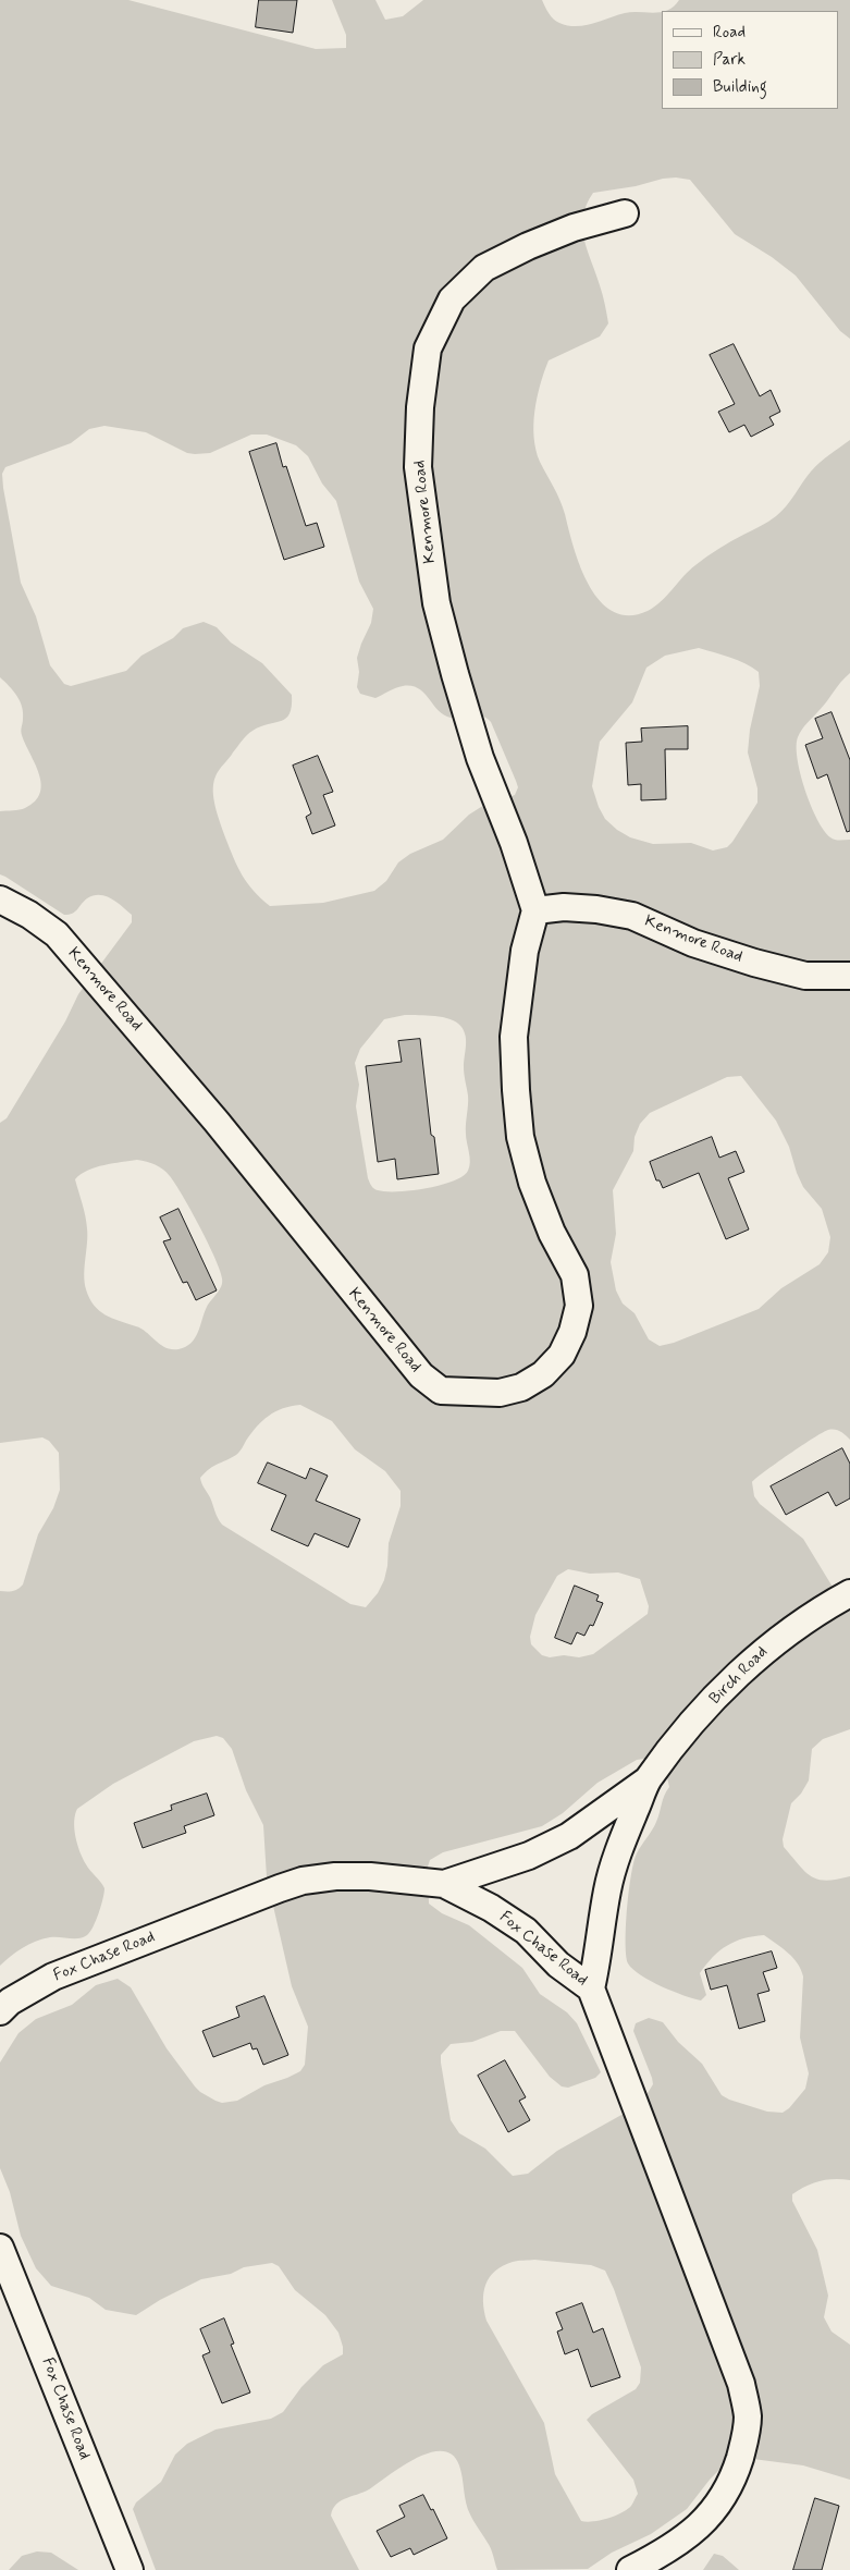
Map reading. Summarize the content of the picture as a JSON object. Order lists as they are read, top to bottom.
{
  "streets": {
    "street": ["Kenmore Road", "Birch Road", "Fox Chase Road"]
  },
  "crossings": [
    ["Birch Road", "Fox Chase Road"]
  ],
  "legend": ["Road", "Park", "Building"]
}
